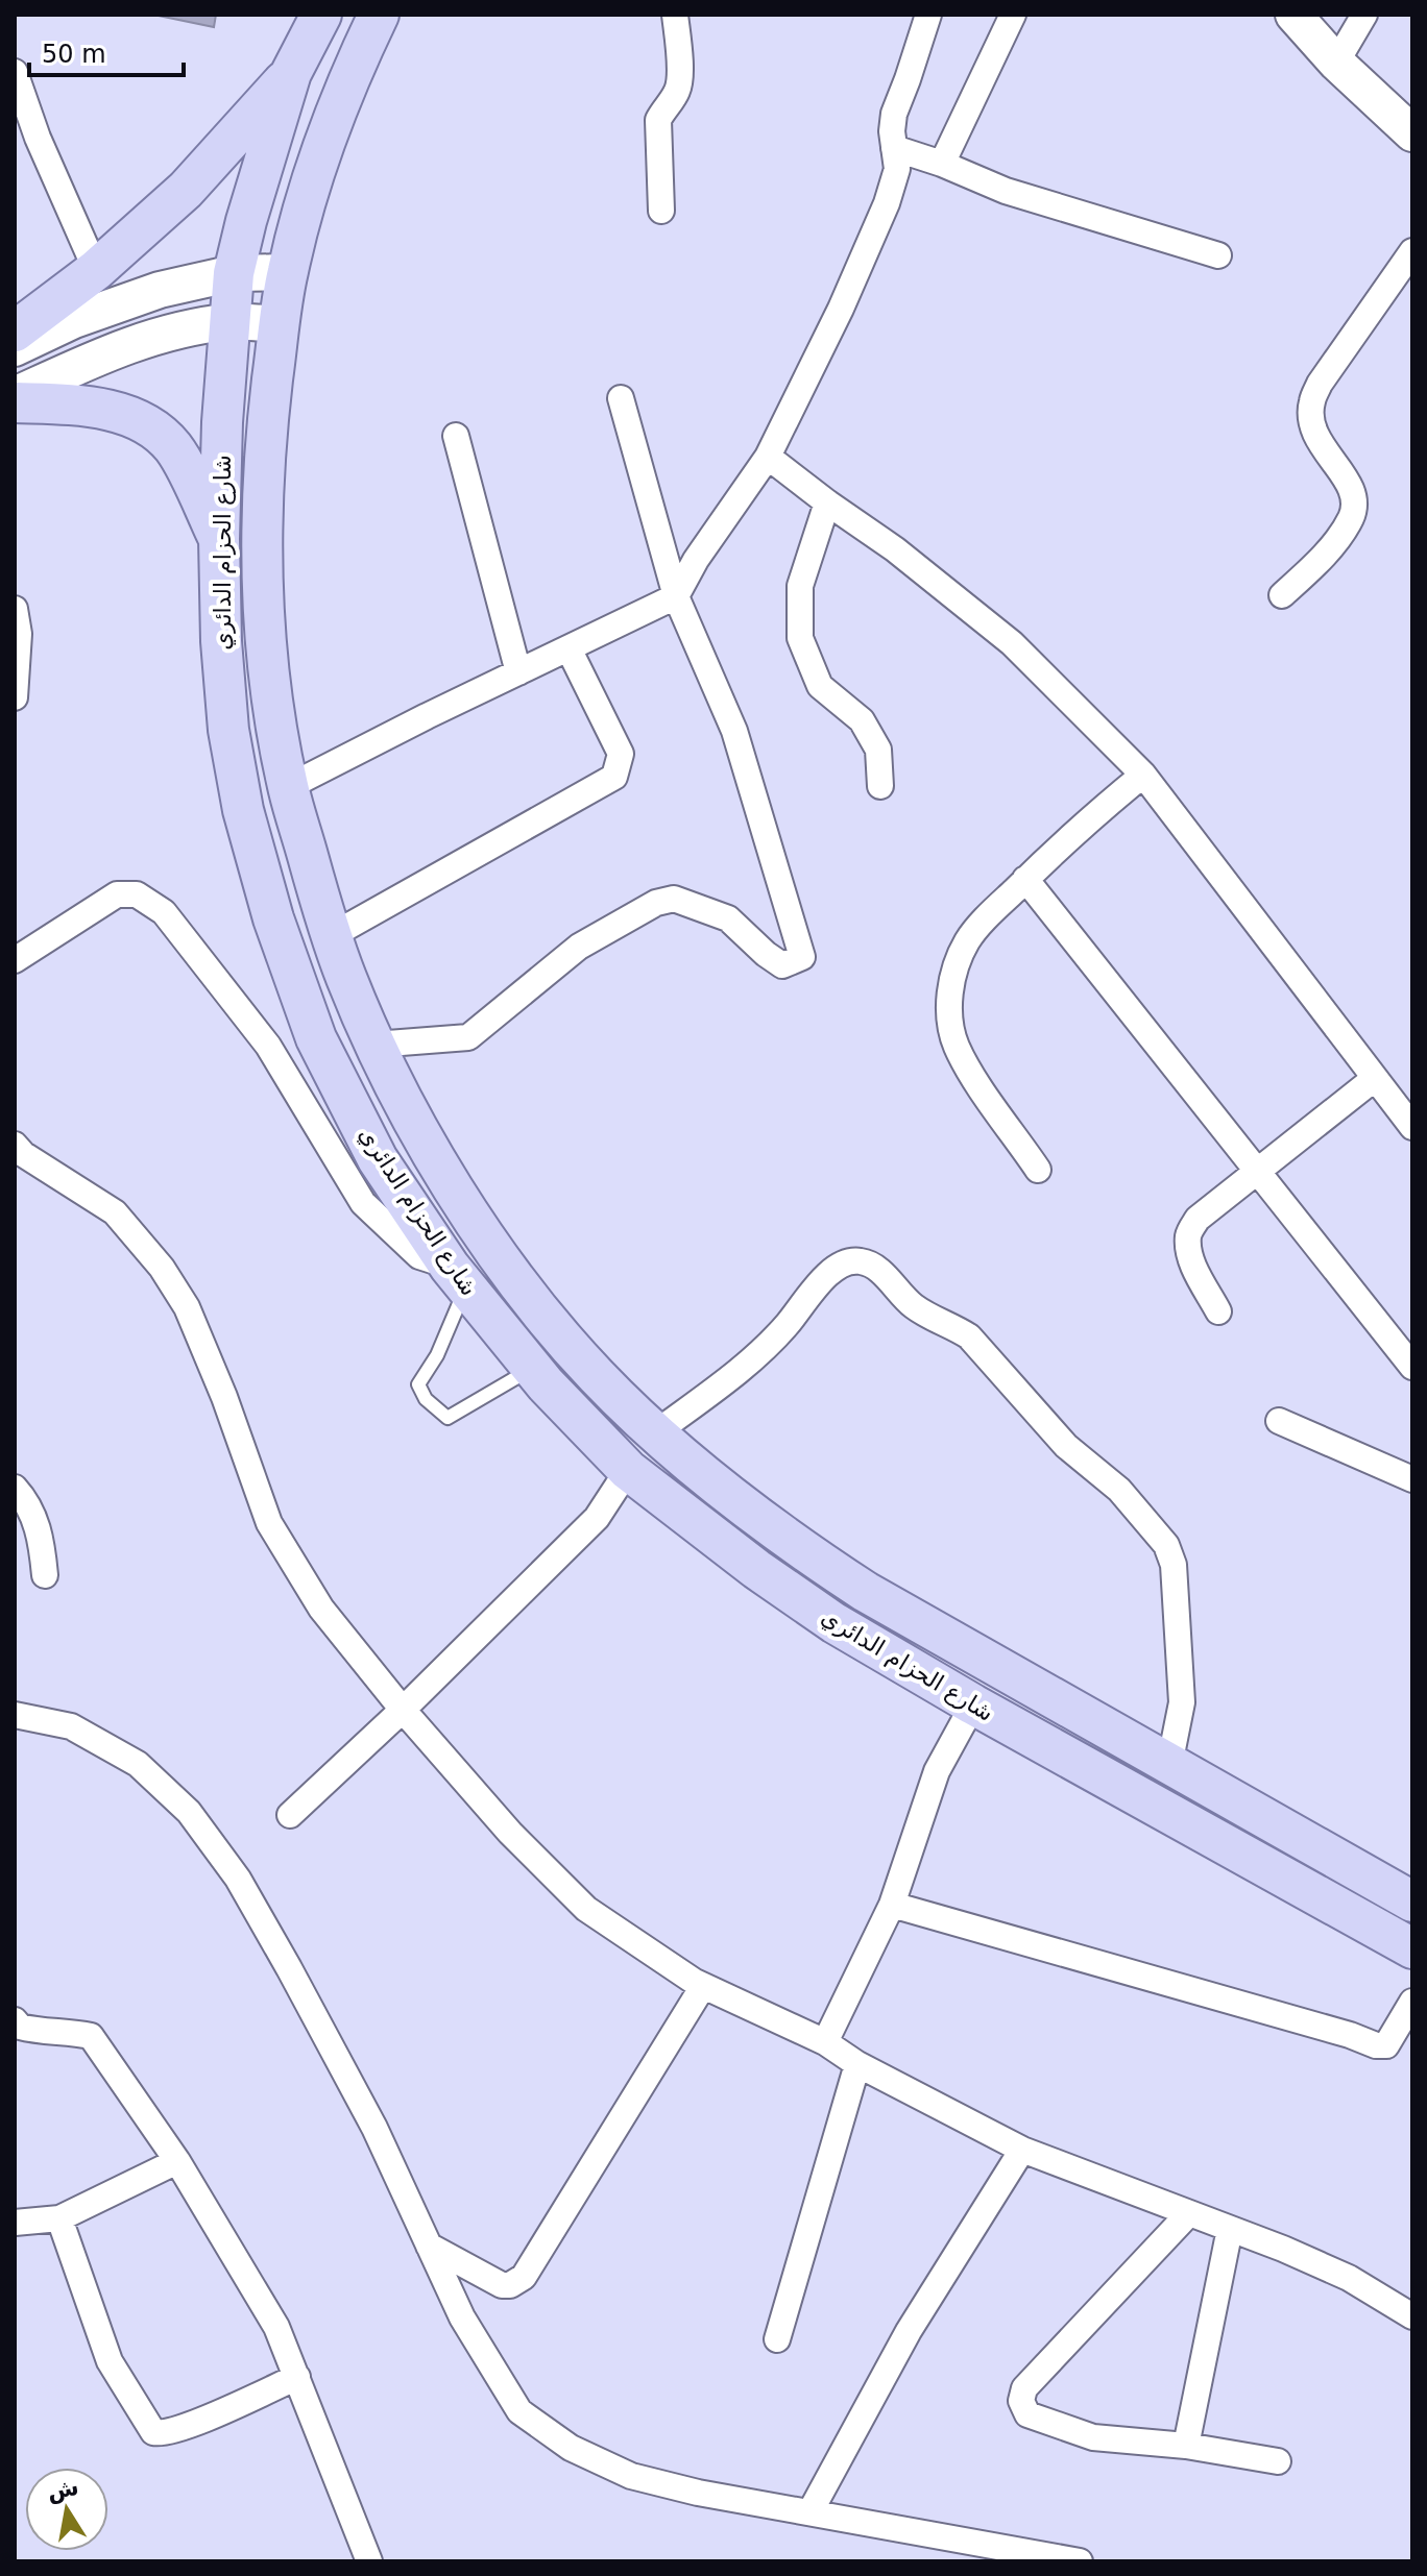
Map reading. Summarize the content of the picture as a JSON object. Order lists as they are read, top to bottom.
{
  "streets": {
    "main road": ["شارع الحزام الدائري"]
  },
  "scale_bar": "50 m",
  "north": "top"
}
